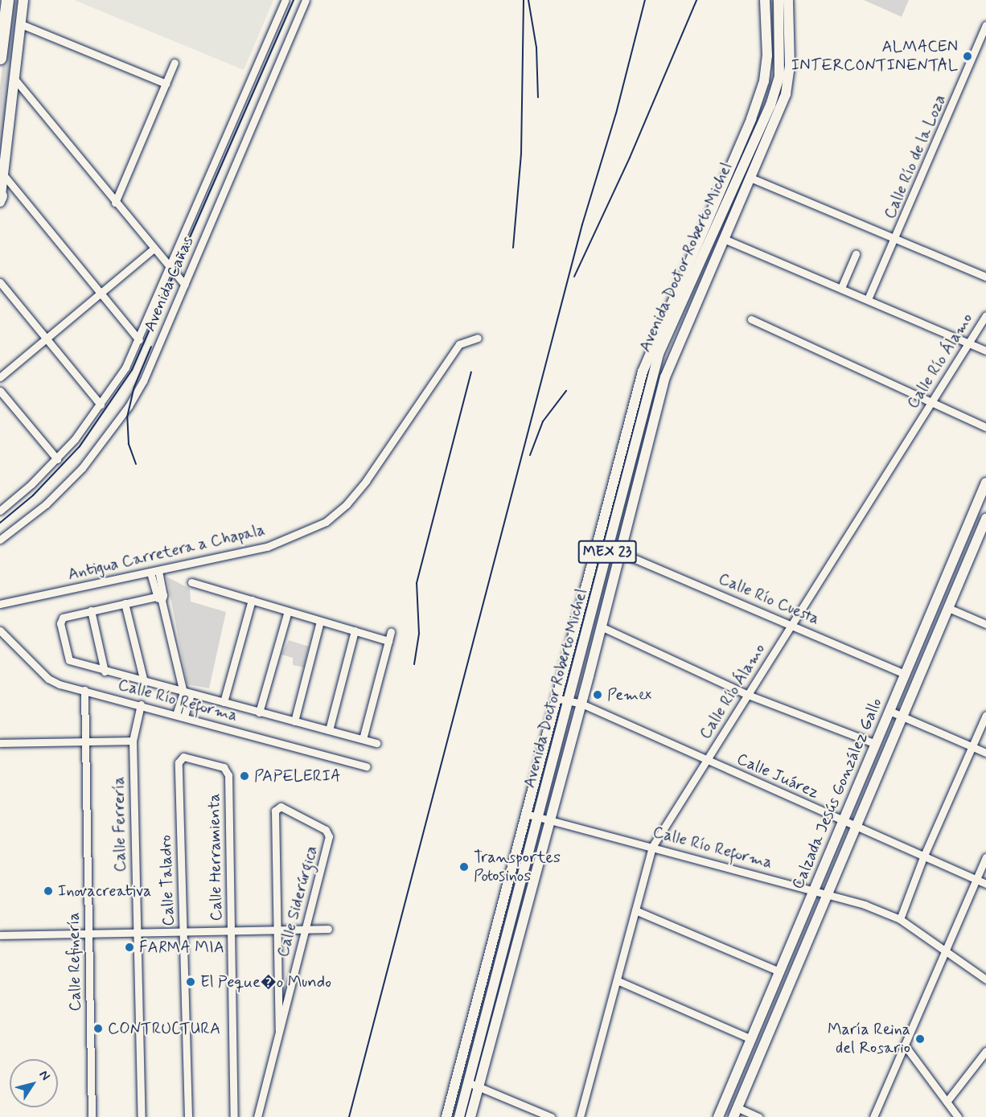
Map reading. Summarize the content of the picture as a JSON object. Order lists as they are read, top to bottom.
{
  "streets": {
    "main road": ["Avenida Doctor Roberto Michel", "MEX 23", "Calzada Jesús González Gallo"],
    "street": [
      "Calle Río de la Loza",
      "Avenida Cañas",
      "Calle Río Álamo",
      "Antigua Carretera a Chapala",
      "Calle Río Cuesta",
      "Calle Río Reforma",
      "Calle Juárez",
      "Calle Ferrería",
      "Calle Herramienta",
      "Calle Taladro",
      "Calle Siderúrgica",
      "Calle Refinería"
    ]
  },
  "crossings": [
    ["Avenida Doctor Roberto Michel", "Calle Río Cuesta"],
    ["Avenida Doctor Roberto Michel", "Calle Río Reforma"],
    ["Avenida Doctor Roberto Michel", "Calle Juárez"],
    ["Calle Río Álamo", "Calle Río Cuesta"],
    ["Calle Río Álamo", "Calle Río Reforma"],
    ["Calle Río Álamo", "Calle Juárez"],
    ["Calle Río Cuesta", "Calzada Jesús González Gallo"],
    ["Calle Río Reforma", "Calzada Jesús González Gallo"],
    ["Calle Río Reforma", "Calle Ferrería"],
    ["Calle Río Reforma", "Calle Refinería"],
    ["Calle Juárez", "Calzada Jesús González Gallo"],
    ["Calle Herramienta", "Calle Taladro"]
  ],
  "places": [
    "ALMACEN INTERCONTINENTAL",
    "Pemex",
    "PAPELERIA",
    "Transportes Potosinos",
    "Inovacreativa",
    "FARMA MIA",
    "El Peque�o Mundo",
    "CONTRUCTURA",
    "María Reina del Rosario"
  ],
  "north": "top right"
}
